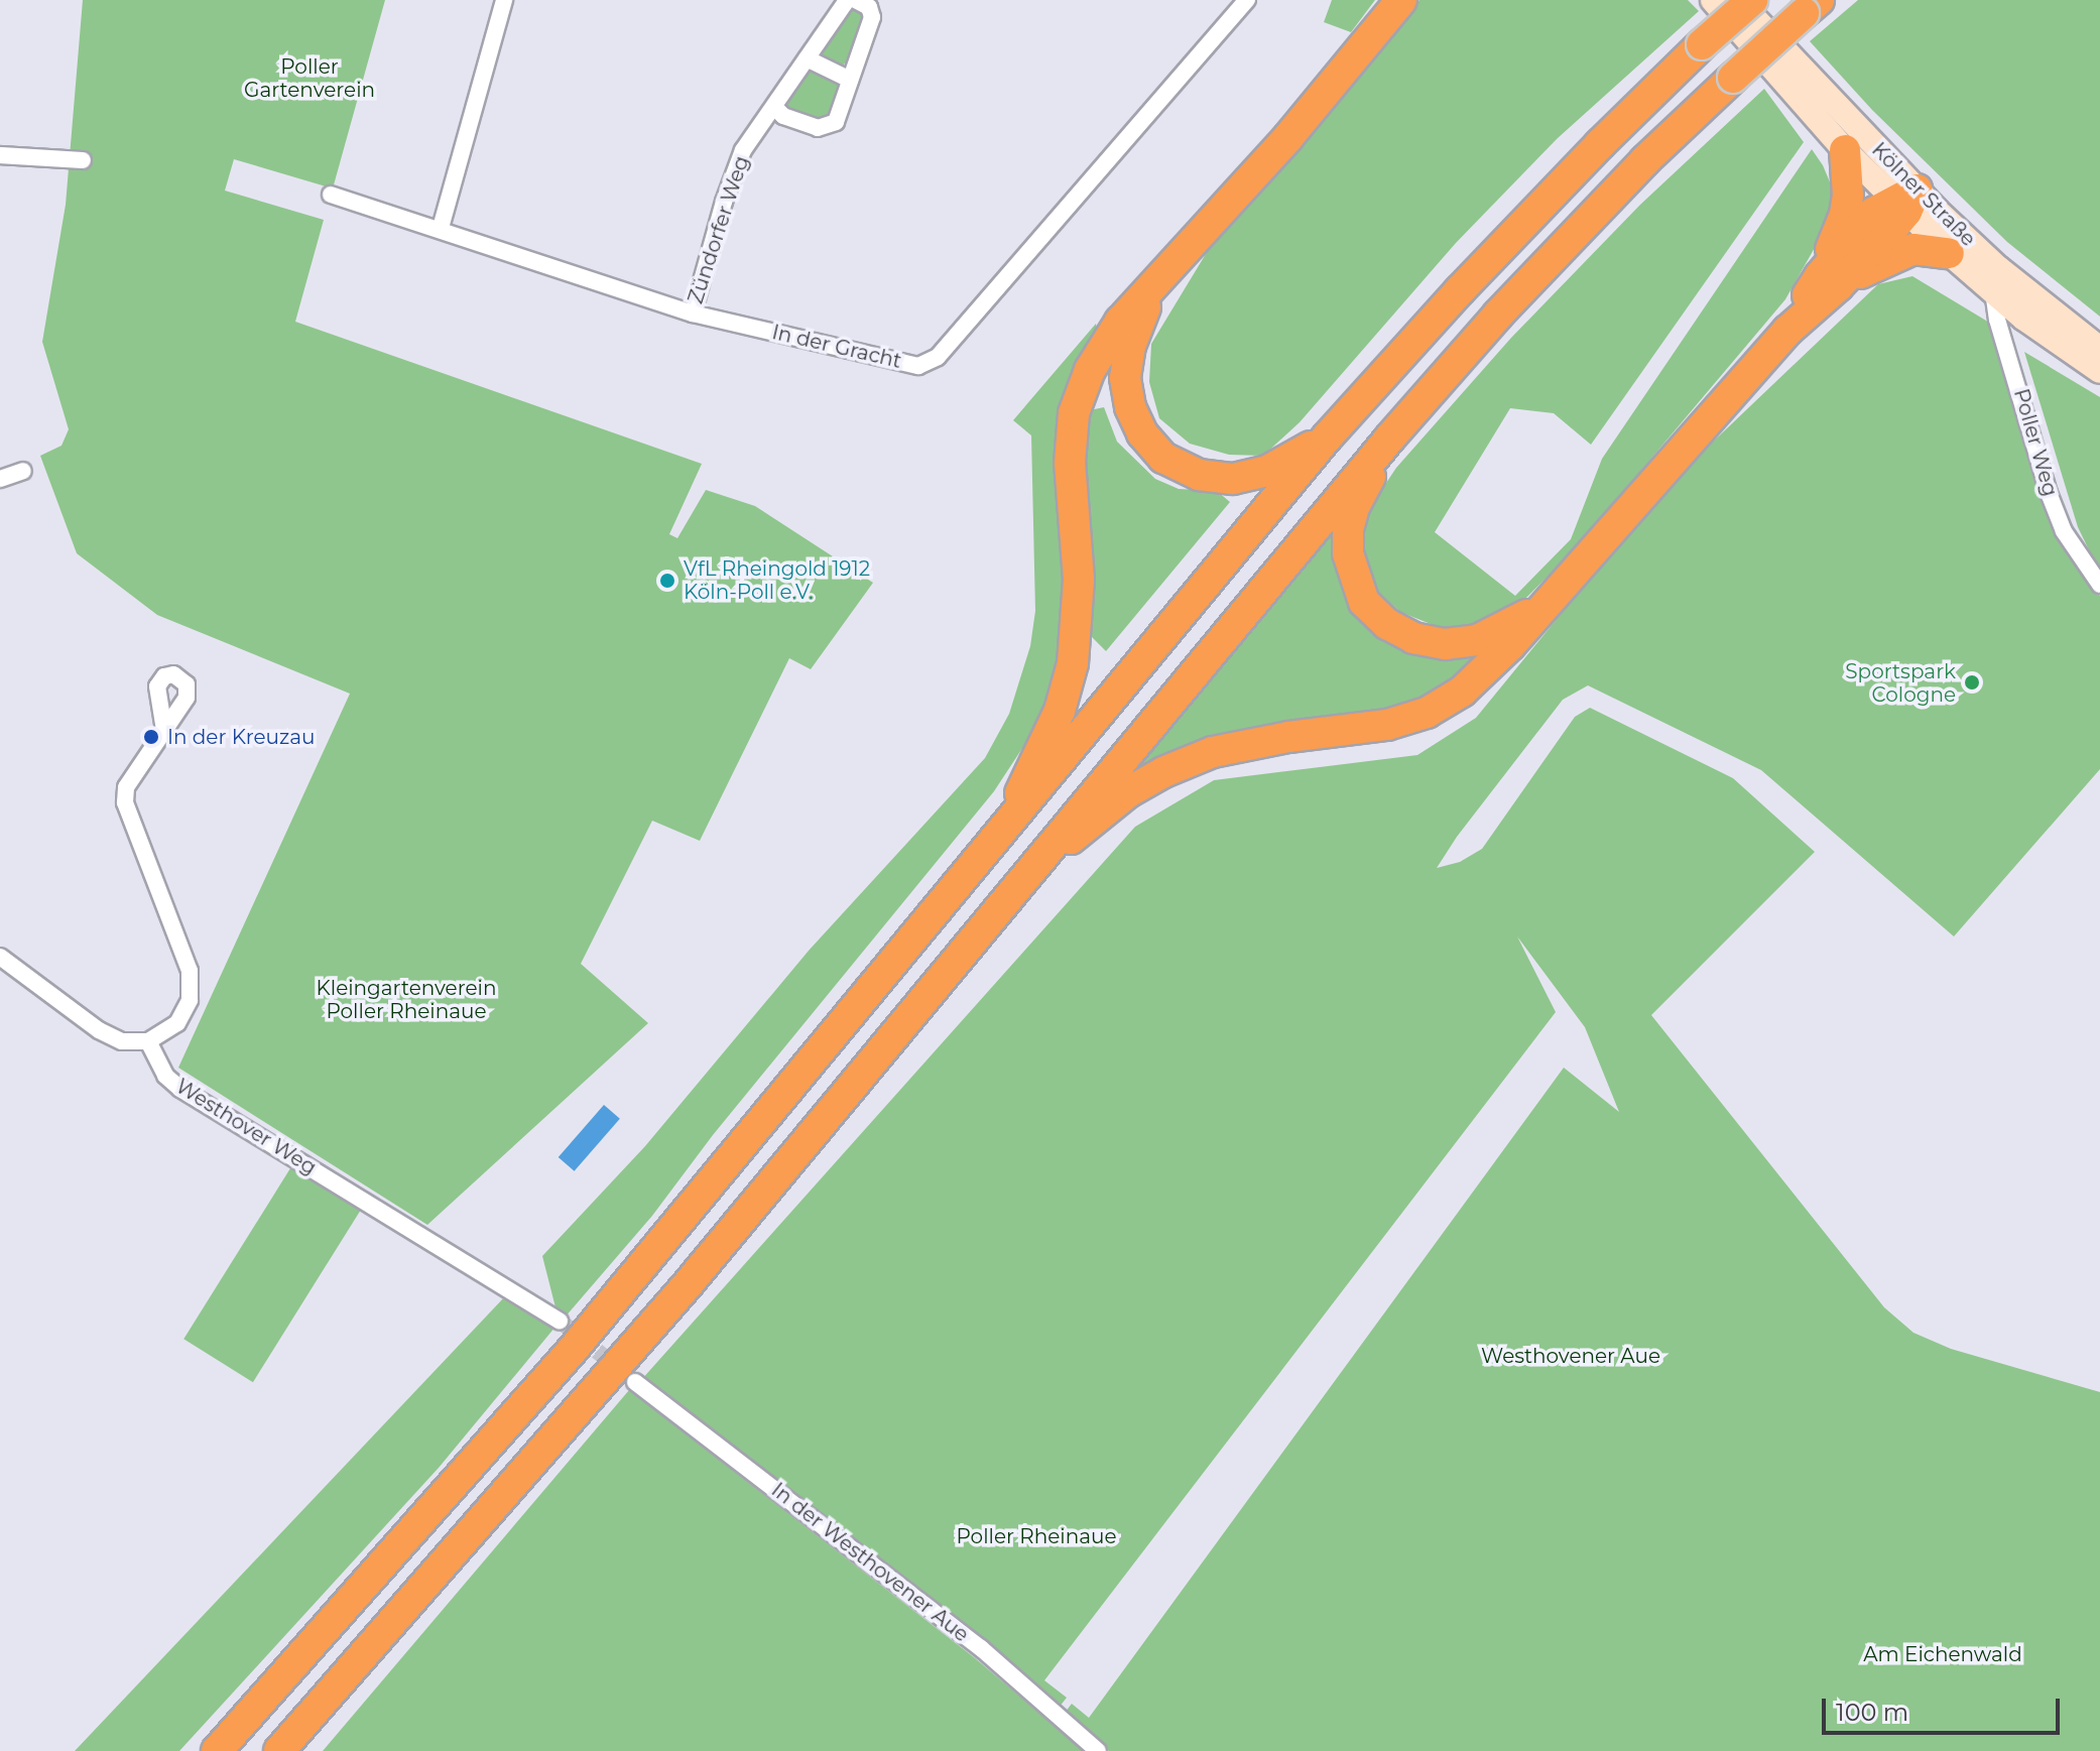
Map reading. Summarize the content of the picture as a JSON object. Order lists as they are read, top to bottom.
{
  "streets": {
    "main road": ["Kölner Straße"],
    "street": [
      "Zündorfer Weg",
      "In der Gracht",
      "Poller Weg",
      "Westhover Weg",
      "In der Westhovener Aue"
    ]
  },
  "crossings": [
    ["Kölner Straße", "Poller Weg"],
    ["Zündorfer Weg", "In der Gracht"]
  ],
  "parks": [
    "Poller Gartenverein",
    "Kleingartenverein Poller Rheinaue",
    "Westhovener Aue",
    "Poller Rheinaue",
    "Am Eichenwald"
  ],
  "places": ["VfL Rheingold 1912 Köln-Poll e.V.", "Sportspark Cologne", "In der Kreuzau"],
  "scale_bar": "100 m"
}
